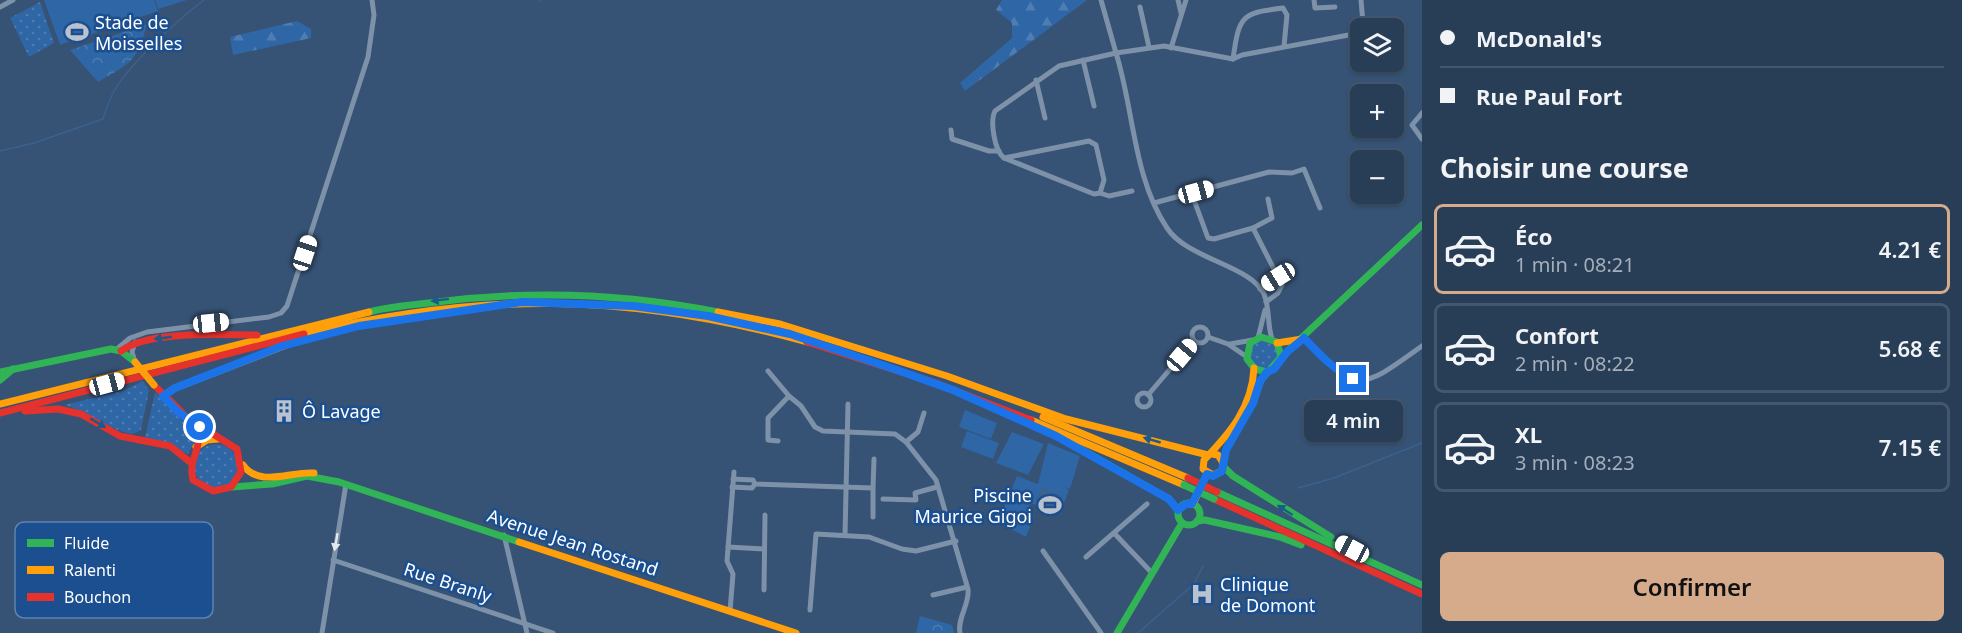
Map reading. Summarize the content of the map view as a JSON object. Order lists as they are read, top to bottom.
{
  "streets": {
    "main road": ["Avenue Jean Rostand"],
    "street": ["Rue Branly"]
  },
  "places": {
    "sports": ["Stade de Moisselles", "Piscine Maurice Gigoi"],
    "building": ["Ô Lavage"],
    "hospital": ["Clinique de Domont"]
  },
  "legend": ["Fluide", "Ralenti", "Bouchon"],
  "page": {
    "banner": ["McDonald's", "Rue Paul Fort"],
    "map_buttons": ["+", "−"],
    "heading": "Choisir une course",
    "list": [
      {
        "name": "Éco",
        "note": "1 min · 08:21",
        "value": "4.21 €"
      },
      {
        "name": "Confort",
        "note": "2 min · 08:22",
        "value": "5.68 €"
      },
      {
        "name": "XL",
        "note": "3 min · 08:23",
        "value": "7.15 €"
      }
    ],
    "bubble": "4 min",
    "buttons": "Confirmer"
  }
}
